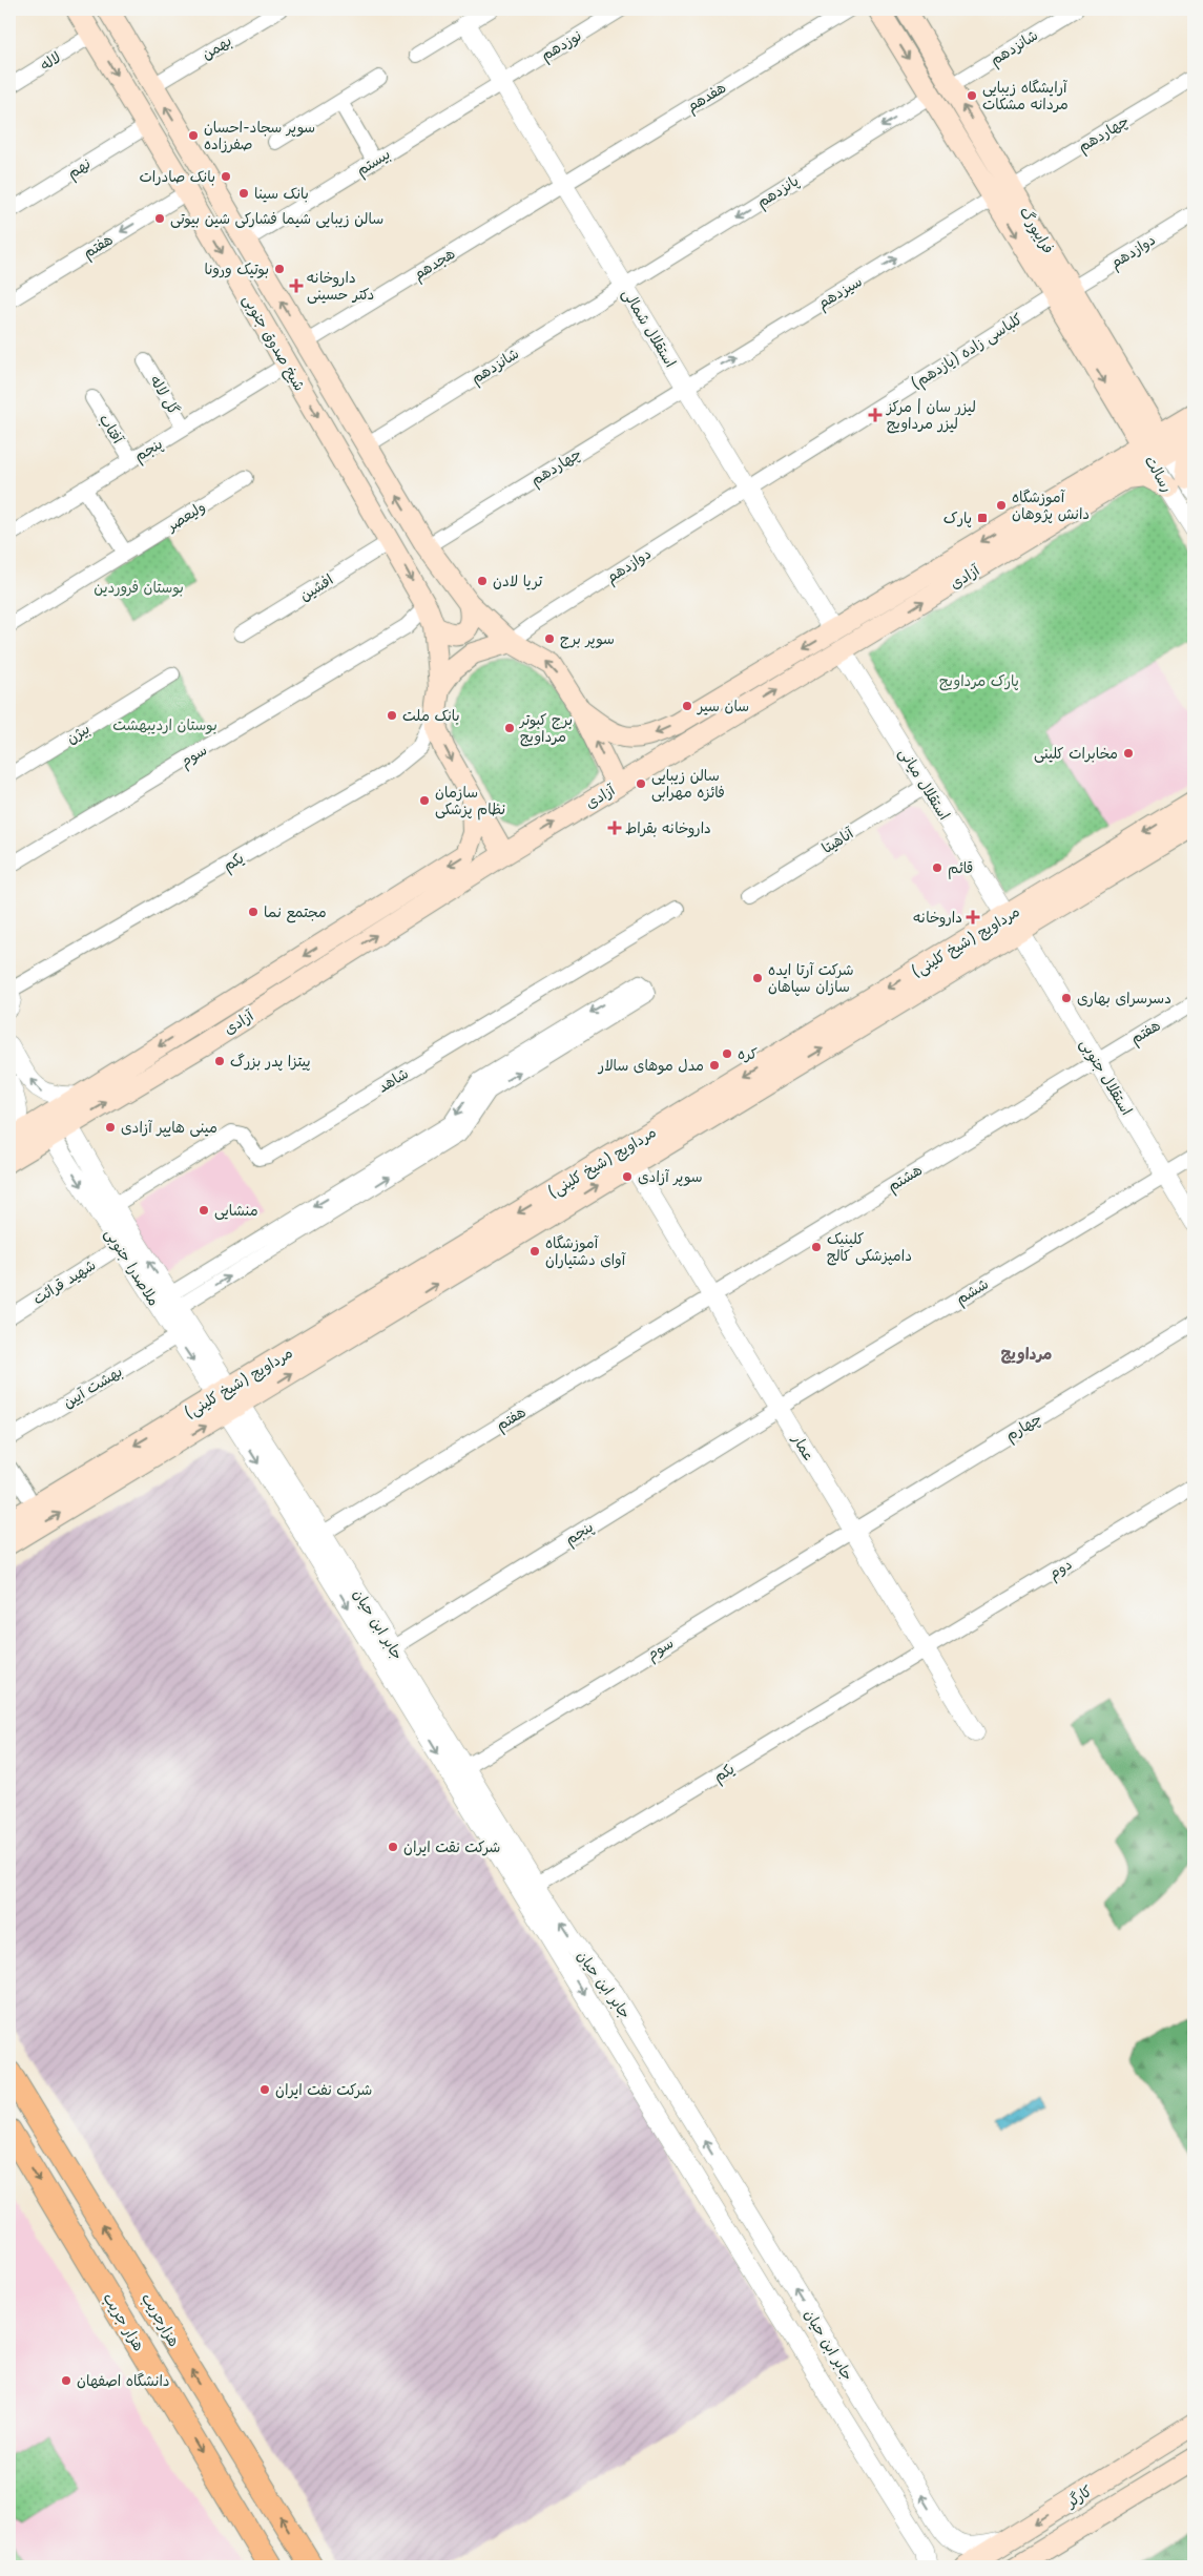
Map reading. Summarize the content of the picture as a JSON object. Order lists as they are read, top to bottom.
{
  "streets": {
    "main road": [
      "فرایبورگ",
      "شیخ صدوق جنوبی",
      "آزادی",
      "مرداویج (شیخ کلینی)",
      "هزارجریب",
      "هزار جریب",
      "کارگر"
    ],
    "street": [
      "نوزدهم",
      "بهمن",
      "شانزدهم",
      "لاله",
      "هفدهم",
      "چهاردهم",
      "بیستم",
      "نهم",
      "پانزدهم",
      "هفتم",
      "دوازدهم",
      "هجدهم",
      "سیزدهم",
      "استقلال شمالی",
      "کلباسی زاده (یازدهم)",
      "گل لاله",
      "آفتاب",
      "پنجم",
      "رسالت",
      "ولیعصر",
      "افشین",
      "بیژن",
      "سوم",
      "استقلال میانی",
      "آناهیتا",
      "یکم",
      "استقلال جنوبی",
      "شاهد",
      "هشتم",
      "ملاصدرا جنوبی",
      "شهید قرائت",
      "ششم",
      "بهشت آیین",
      "چهارم",
      "عمار",
      "دوم",
      "جابر ابن حیان"
    ]
  },
  "crossings": [
    ["نوزدهم", "بیستم"],
    ["نوزدهم", "استقلال شمالی"],
    ["بهمن", "شیخ صدوق جنوبی"],
    ["شانزدهم", "پانزدهم"],
    ["شانزدهم", "فرایبورگ"],
    ["شانزدهم", "استقلال شمالی"],
    ["شانزدهم", "شیخ صدوق جنوبی"],
    ["لاله", "شیخ صدوق جنوبی"],
    ["هفدهم", "هجدهم"],
    ["هفدهم", "استقلال شمالی"],
    ["چهاردهم", "فرایبورگ"],
    ["چهاردهم", "سیزدهم"],
    ["چهاردهم", "استقلال شمالی"],
    ["چهاردهم", "شیخ صدوق جنوبی"],
    ["بیستم", "استقلال شمالی"],
    ["بیستم", "شیخ صدوق جنوبی"],
    ["نهم", "شیخ صدوق جنوبی"],
    ["پانزدهم", "فرایبورگ"],
    ["پانزدهم", "استقلال شمالی"],
    ["فرایبورگ", "دوازدهم"],
    ["فرایبورگ", "سیزدهم"],
    ["فرایبورگ", "کلباسی زاده (یازدهم)"],
    ["فرایبورگ", "رسالت"],
    ["فرایبورگ", "آزادی"],
    ["هفتم", "شیخ صدوق جنوبی"],
    ["هفتم", "استقلال جنوبی"],
    ["هفتم", "هشتم"],
    ["هفتم", "عمار"],
    ["هفتم", "جابر ابن حیان"],
    ["دوازدهم", "استقلال شمالی"],
    ["دوازدهم", "شیخ صدوق جنوبی"],
    ["دوازدهم", "کلباسی زاده (یازدهم)"],
    ["هجدهم", "استقلال شمالی"],
    ["هجدهم", "شیخ صدوق جنوبی"],
    ["سیزدهم", "استقلال شمالی"],
    ["استقلال شمالی", "کلباسی زاده (یازدهم)"],
    ["استقلال شمالی", "آزادی"],
    ["شیخ صدوق جنوبی", "پنجم"],
    ["شیخ صدوق جنوبی", "آزادی"],
    ["شیخ صدوق جنوبی", "افشین"],
    ["شیخ صدوق جنوبی", "سوم"],
    ["شیخ صدوق جنوبی", "یکم"],
    ["گل لاله", "پنجم"],
    ["آفتاب", "پنجم"],
    ["پنجم", "ششم"],
    ["پنجم", "عمار"],
    ["پنجم", "جابر ابن حیان"],
    ["رسالت", "آزادی"],
    ["آزادی", "استقلال میانی"],
    ["آزادی", "ملاصدرا جنوبی"],
    ["سوم", "چهارم"],
    ["سوم", "عمار"],
    ["سوم", "جابر ابن حیان"],
    ["استقلال میانی", "آناهیتا"],
    ["استقلال میانی", "مرداویج (شیخ کلینی)"],
    ["استقلال میانی", "استقلال جنوبی"],
    ["یکم", "عمار"],
    ["یکم", "دوم"],
    ["یکم", "جابر ابن حیان"],
    ["مرداویج (شیخ کلینی)", "استقلال جنوبی"],
    ["مرداویج (شیخ کلینی)", "ملاصدرا جنوبی"],
    ["مرداویج (شیخ کلینی)", "عمار"],
    ["مرداویج (شیخ کلینی)", "جابر ابن حیان"],
    ["استقلال جنوبی", "هشتم"],
    ["استقلال جنوبی", "ششم"],
    ["شاهد", "ملاصدرا جنوبی"],
    ["هشتم", "عمار"],
    ["ملاصدرا جنوبی", "شهید قرائت"],
    ["ملاصدرا جنوبی", "بهشت آیین"],
    ["ملاصدرا جنوبی", "جابر ابن حیان"],
    ["ششم", "عمار"],
    ["چهارم", "عمار"],
    ["عمار", "دوم"],
    ["جابر ابن حیان", "کارگر"]
  ],
  "one_way": [
    "پانزدهم",
    "سیزدهم",
    "هزارجریب",
    "هزار جریب"
  ],
  "districts": ["مرداویج"],
  "parks": ["بوستان فروردین", "پارک مرداویج", "بوستان اردیبهشت"],
  "places": {
    "other": [
      "آرایشگاه زیبایی مردانه مشکات",
      "سوپر سجاد-احسان صفرزاده",
      "بانک صادرات",
      "بانک سینا",
      "سالن زیبایی شیما فشارکی شین بیوتی",
      "بوتیک ورونا",
      "آموزشگاه دانش پژوهان",
      "تریا لادن",
      "سوپر برج",
      "سان سیر",
      "بانک ملت",
      "برج کبوتر مرداویج",
      "مخابرات کلینی",
      "سالن زیبایی فائزه مهرابی",
      "سازمان نظام پزشکی",
      "قائم",
      "مجتمع نما",
      "شرکت آرتا ایده سازان سپاهان",
      "دسرسرای بهاری",
      "کره",
      "پیتزا پدر بزرگ",
      "مدل موهای سالار",
      "مینی هایپر آزادی",
      "سوپر آزادی",
      "منشایی",
      "کلینیک دامپزشکی کالج",
      "آموزشگاه آوای دشتیاران",
      "شرکت نقت ایران",
      "شرکت نفت ایران",
      "دانشگاه اصفهان"
    ],
    "health": [
      "داروخانه دکتر حسینی",
      "لیزر سان | مرکز لیزر مرداویج",
      "داروخانه بقراط",
      "داروخانه"
    ],
    "transit": ["پارک"]
  }
}
